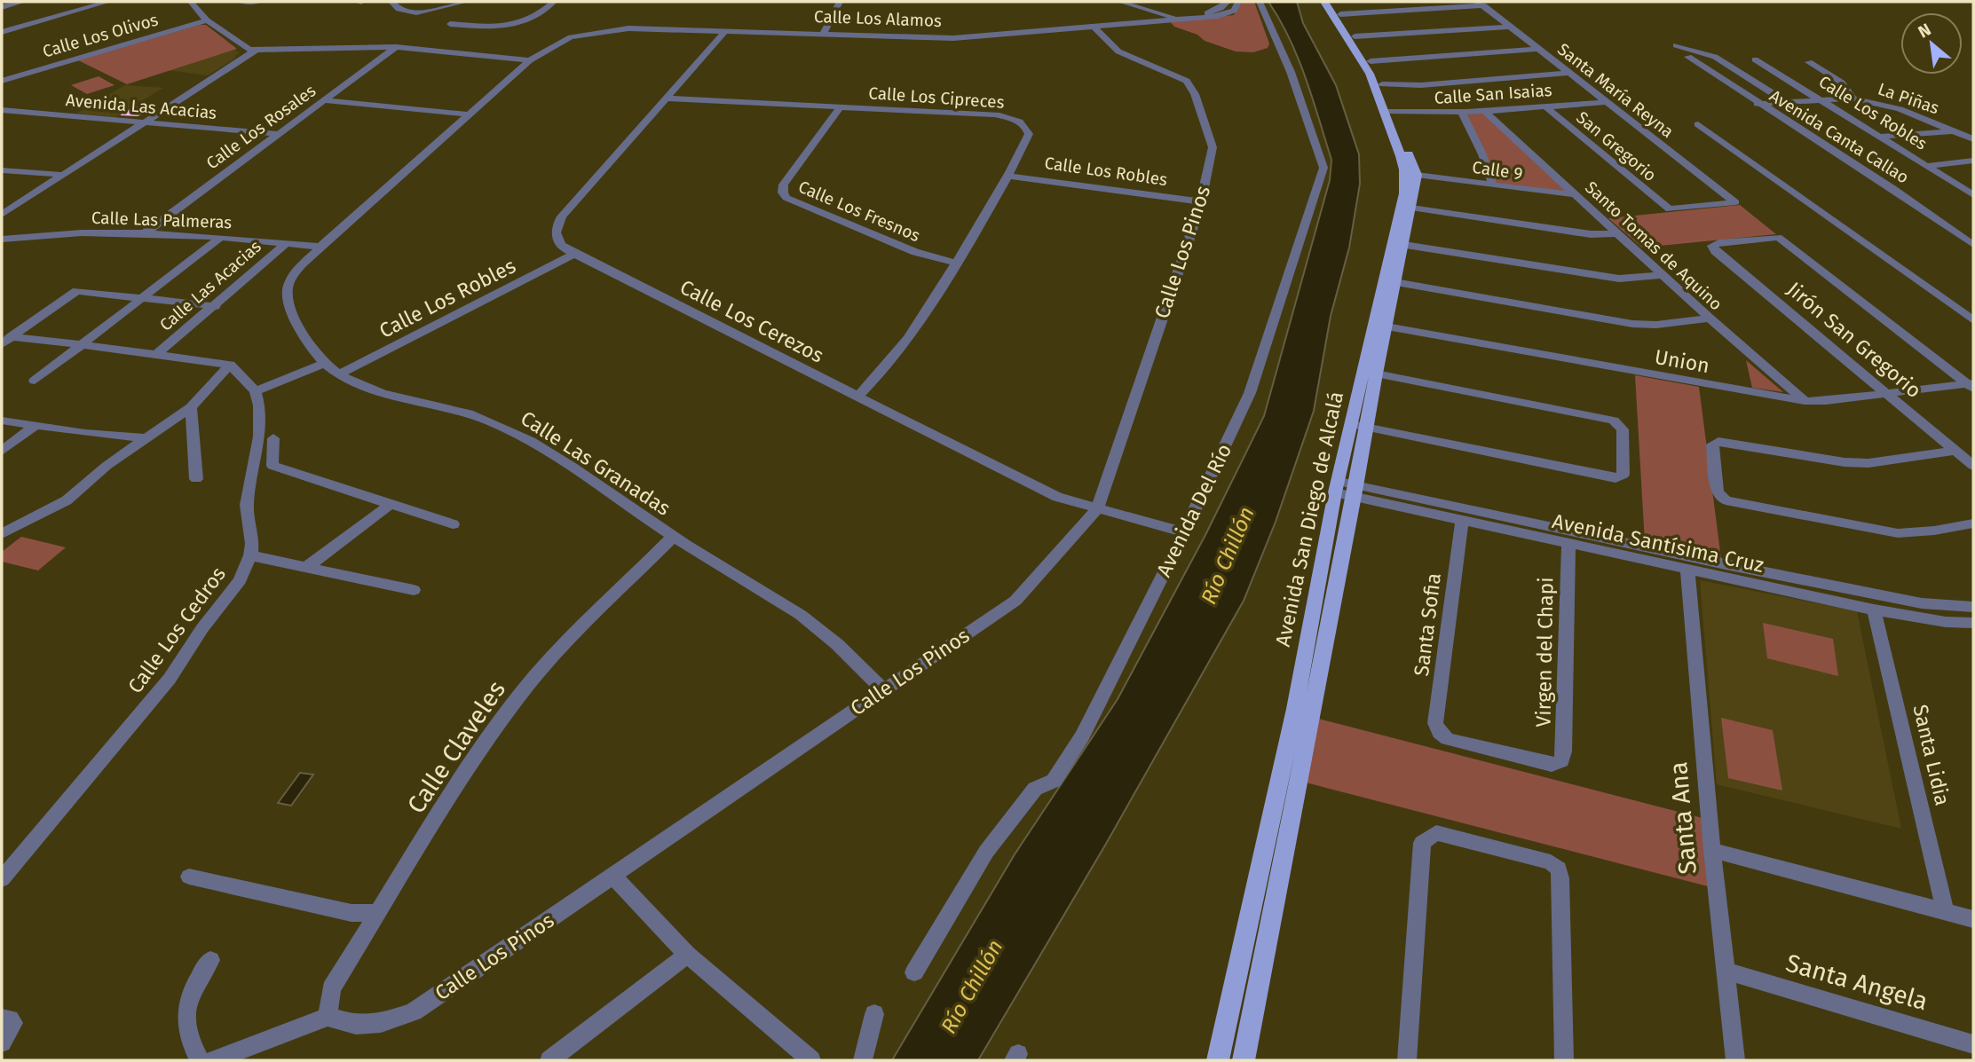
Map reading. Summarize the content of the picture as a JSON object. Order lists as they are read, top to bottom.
{
  "streets": {
    "main road": ["Avenida San Diego de Alcalá"],
    "street": [
      "Calle Los Alamos",
      "Calle Los Olivos",
      "Santa María Reyna",
      "Calle San Isaias",
      "Calle Los Cipreces",
      "La Piñas",
      "Avenida Las Acacias",
      "Calle Los Robles",
      "Calle Los Rosales",
      "Avenida Canta Callao",
      "San Gregorio",
      "Calle 9",
      "Calle Los Fresnos",
      "Calle Las Palmeras",
      "Santo Tomas de Aquino",
      "Calle Los Pinos",
      "Calle Las Acacias",
      "Calle Los Cerezos",
      "Jirón San Gregorio",
      "Union",
      "Calle Las Granadas",
      "Avenida Del Río",
      "Avenida Santísima Cruz",
      "Santa Sofia",
      "Calle Los Cedros",
      "Virgen del Chapi",
      "Calle Claveles",
      "Santa Lidia",
      "Santa Ana",
      "Santa Angela"
    ]
  },
  "crossings": [
    ["Calle Los Alamos", "Calle Los Pinos"],
    ["Calle Los Alamos", "Calle Los Cerezos"],
    ["Calle Los Alamos", "Calle Las Granadas"],
    ["Santa María Reyna", "Calle San Isaias"],
    ["Santa María Reyna", "San Gregorio"],
    ["Calle San Isaias", "San Gregorio"],
    ["Calle San Isaias", "Santo Tomas de Aquino"],
    ["Calle San Isaias", "Avenida San Diego de Alcalá"],
    ["Calle Los Cipreces", "Calle Los Robles"],
    ["Calle Los Cipreces", "Calle Los Fresnos"],
    ["Calle Los Cipreces", "Calle Los Cerezos"],
    ["La Piñas", "Calle Los Robles"],
    ["La Piñas", "Avenida Canta Callao"],
    ["Avenida Las Acacias", "Calle Los Rosales"],
    ["Calle Los Robles", "Calle Los Pinos"],
    ["Calle Los Robles", "Calle Los Cerezos"],
    ["Calle Los Robles", "Calle Las Granadas"],
    ["Calle Los Rosales", "Calle Las Palmeras"],
    ["Calle 9", "Santo Tomas de Aquino"],
    ["Calle 9", "Avenida San Diego de Alcalá"],
    ["Calle Las Palmeras", "Calle Las Acacias"],
    ["Calle Las Palmeras", "Calle Las Granadas"],
    ["Santo Tomas de Aquino", "Union"],
    ["Calle Los Pinos", "Calle Los Cerezos"],
    ["Calle Los Pinos", "Calle Las Granadas"],
    ["Calle Los Pinos", "Calle Claveles"],
    ["Calle Los Cerezos", "Avenida Del Río"],
    ["Jirón San Gregorio", "Union"],
    ["Union", "Avenida San Diego de Alcalá"],
    ["Calle Las Granadas", "Calle Claveles"],
    ["Avenida San Diego de Alcalá", "Avenida Santísima Cruz"],
    ["Avenida Santísima Cruz", "Santa Sofia"],
    ["Avenida Santísima Cruz", "Virgen del Chapi"],
    ["Avenida Santísima Cruz", "Santa Lidia"],
    ["Avenida Santísima Cruz", "Santa Ana"],
    ["Santa Sofia", "Virgen del Chapi"],
    ["Santa Ana", "Santa Angela"]
  ],
  "water": ["Río Chillón"],
  "north": "top left"
}
